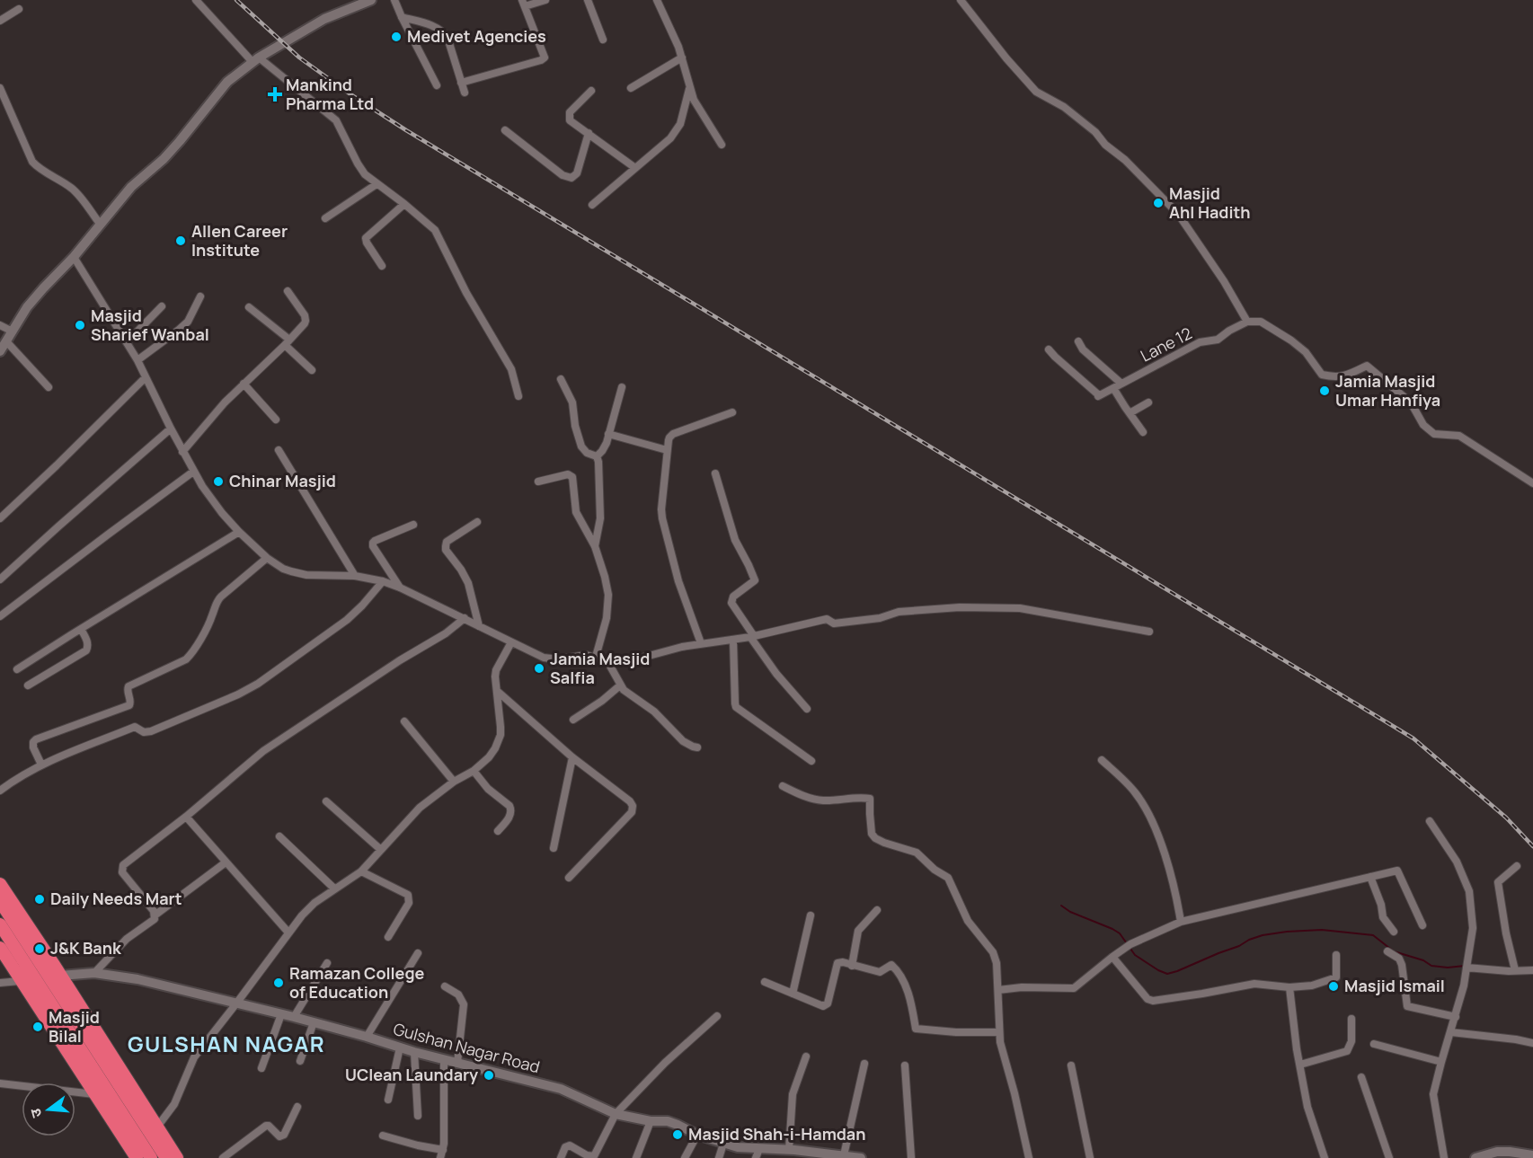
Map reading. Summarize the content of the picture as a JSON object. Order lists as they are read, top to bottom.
{
  "streets": {
    "street": ["Lane 12", "Gulshan Nagar Road"]
  },
  "districts": ["GULSHAN NAGAR"],
  "places": {
    "other": [
      "Medivet Agencies",
      "Masjid Ahl Hadith",
      "Allen Career Institute",
      "Masjid Sharief Wanbal",
      "Jamia Masjid Umar Hanfiya",
      "Chinar Masjid",
      "Jamia Masjid Salfia",
      "Daily Needs Mart",
      "J&K Bank",
      "Ramazan College of Education",
      "Masjid Ismail",
      "Masjid Bilal",
      "UClean Laundary",
      "Masjid Shah-i-Hamdan"
    ],
    "health": ["Mankind Pharma Ltd"]
  },
  "north": "left"
}
